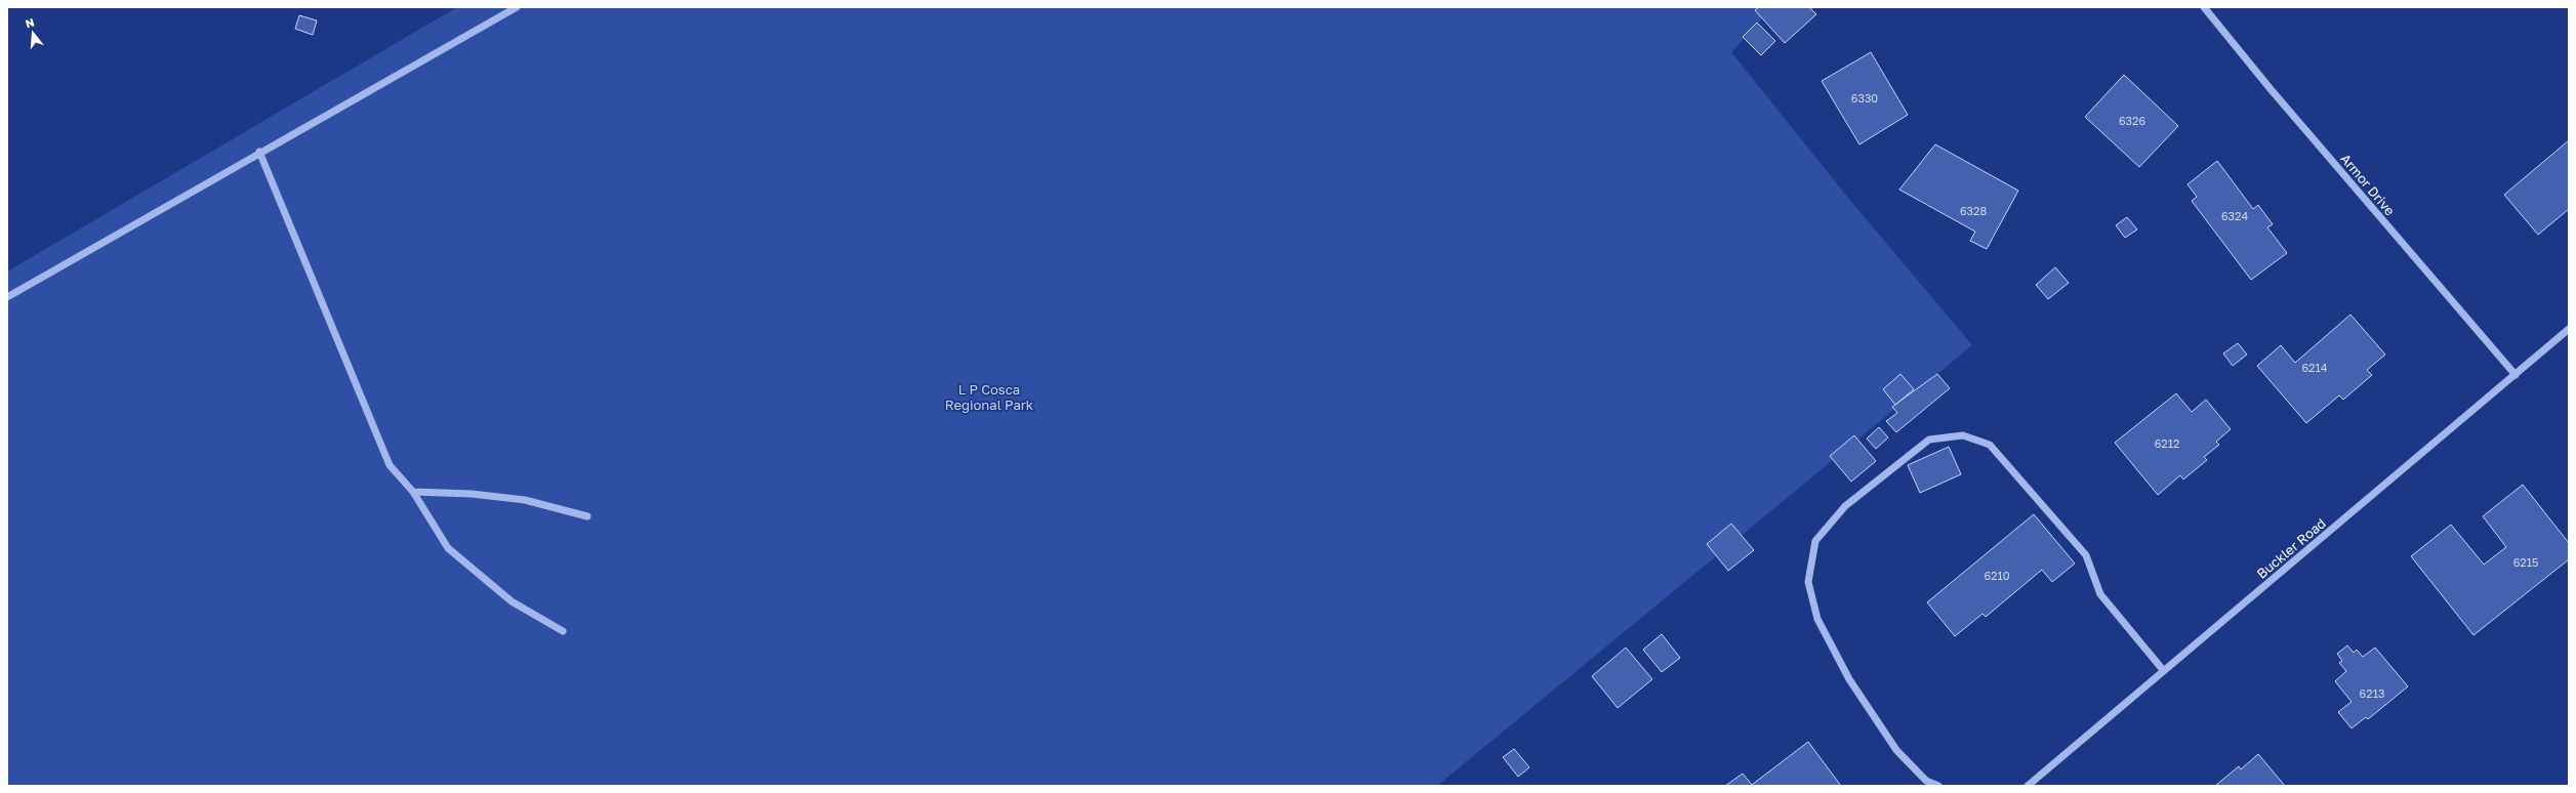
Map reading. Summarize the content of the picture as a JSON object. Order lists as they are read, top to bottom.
{
  "streets": {
    "street": ["Armor Drive", "Buckler Road"]
  },
  "crossings": [
    ["Armor Drive", "Buckler Road"]
  ],
  "parks": ["L P Cosca Regional Park"],
  "house_numbers": [
    "6330",
    "6326",
    "6328",
    "6324",
    "6214",
    "6212",
    "6215",
    "6210",
    "6213"
  ],
  "north": "top"
}
